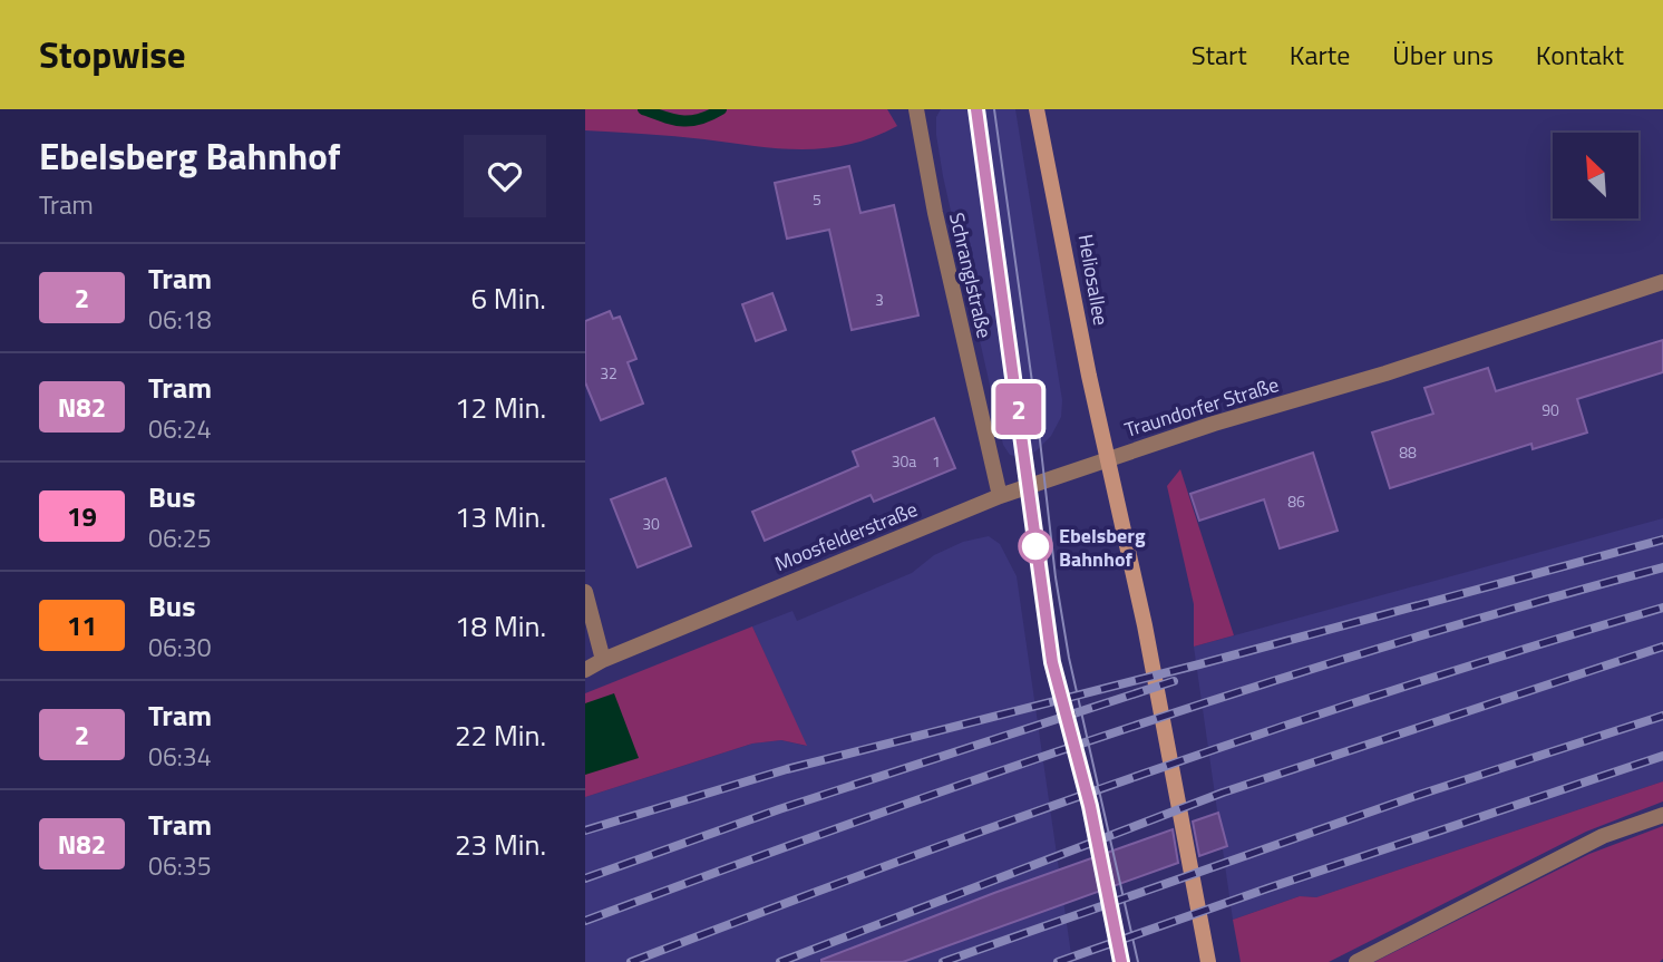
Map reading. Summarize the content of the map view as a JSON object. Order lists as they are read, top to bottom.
{
  "streets": {
    "street": [
      "Schranglstraße",
      "Heliosallee",
      "Traundorfer Straße",
      "Moosfelderstraße"
    ]
  },
  "crossings": [
    ["Schranglstraße", "Moosfelderstraße"],
    ["Heliosallee", "Traundorfer Straße"],
    ["Heliosallee", "Moosfelderstraße"],
    ["Traundorfer Straße", "Moosfelderstraße"]
  ],
  "places": ["Ebelsberg Bahnhof"],
  "lines": ["tram line 2"],
  "house_numbers": [
    "5",
    "3",
    "32",
    "90",
    "88",
    "30a",
    "1",
    "86",
    "30"
  ],
  "north": "top left",
  "page": {
    "header": "Stopwise",
    "nav": [
      "Start",
      "Karte",
      "Über uns",
      "Kontakt"
    ],
    "heading": ["Ebelsberg Bahnhof", "Tram"],
    "on_map": "2",
    "list": [
      {
        "mark": "2",
        "name": "Tram",
        "note": "06:18",
        "value": "6 Min."
      },
      {
        "mark": "N82",
        "name": "Tram",
        "note": "06:24",
        "value": "12 Min."
      },
      {
        "mark": "19",
        "name": "Bus",
        "note": "06:25",
        "value": "13 Min."
      },
      {
        "mark": "11",
        "name": "Bus",
        "note": "06:30",
        "value": "18 Min."
      },
      {
        "mark": "2",
        "name": "Tram",
        "note": "06:34",
        "value": "22 Min."
      },
      {
        "mark": "N82",
        "name": "Tram",
        "note": "06:35",
        "value": "23 Min."
      }
    ]
  }
}
